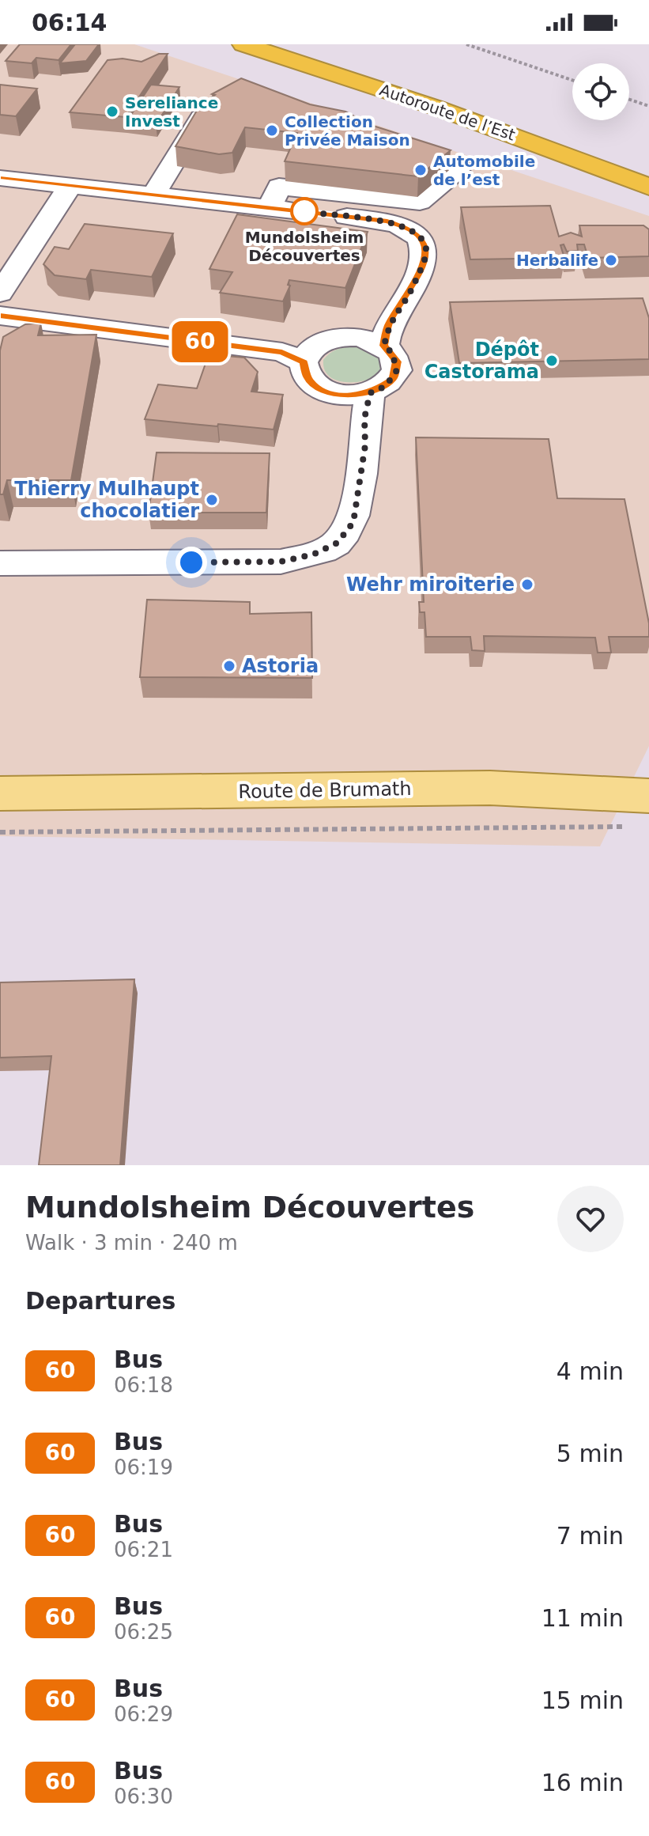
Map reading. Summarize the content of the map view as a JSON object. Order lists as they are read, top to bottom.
{
  "streets": {
    "highway": ["Autoroute de l’Est"],
    "main road": ["Route de Brumath"]
  },
  "places": [
    "Sereliance Invest",
    "Collection Privée Maison",
    "Automobile de l’est",
    "Mundolsheim Découvertes",
    "Herbalife",
    "Dépôt Castorama",
    "Thierry Mulhaupt chocolatier",
    "Wehr miroiterie",
    "Astoria"
  ],
  "lines": ["bus line 60"],
  "page": {
    "status": "06:14",
    "on_map": "60",
    "heading": [
      ["Mundolsheim Découvertes", "Walk · 3 min · 240 m"],
      "Departures"
    ],
    "list": [
      {
        "mark": "60",
        "name": "Bus",
        "note": "06:18",
        "value": "4 min"
      },
      {
        "mark": "60",
        "name": "Bus",
        "note": "06:19",
        "value": "5 min"
      },
      {
        "mark": "60",
        "name": "Bus",
        "note": "06:21",
        "value": "7 min"
      },
      {
        "mark": "60",
        "name": "Bus",
        "note": "06:25",
        "value": "11 min"
      },
      {
        "mark": "60",
        "name": "Bus",
        "note": "06:29",
        "value": "15 min"
      },
      {
        "mark": "60",
        "name": "Bus",
        "note": "06:30",
        "value": "16 min"
      }
    ]
  }
}
